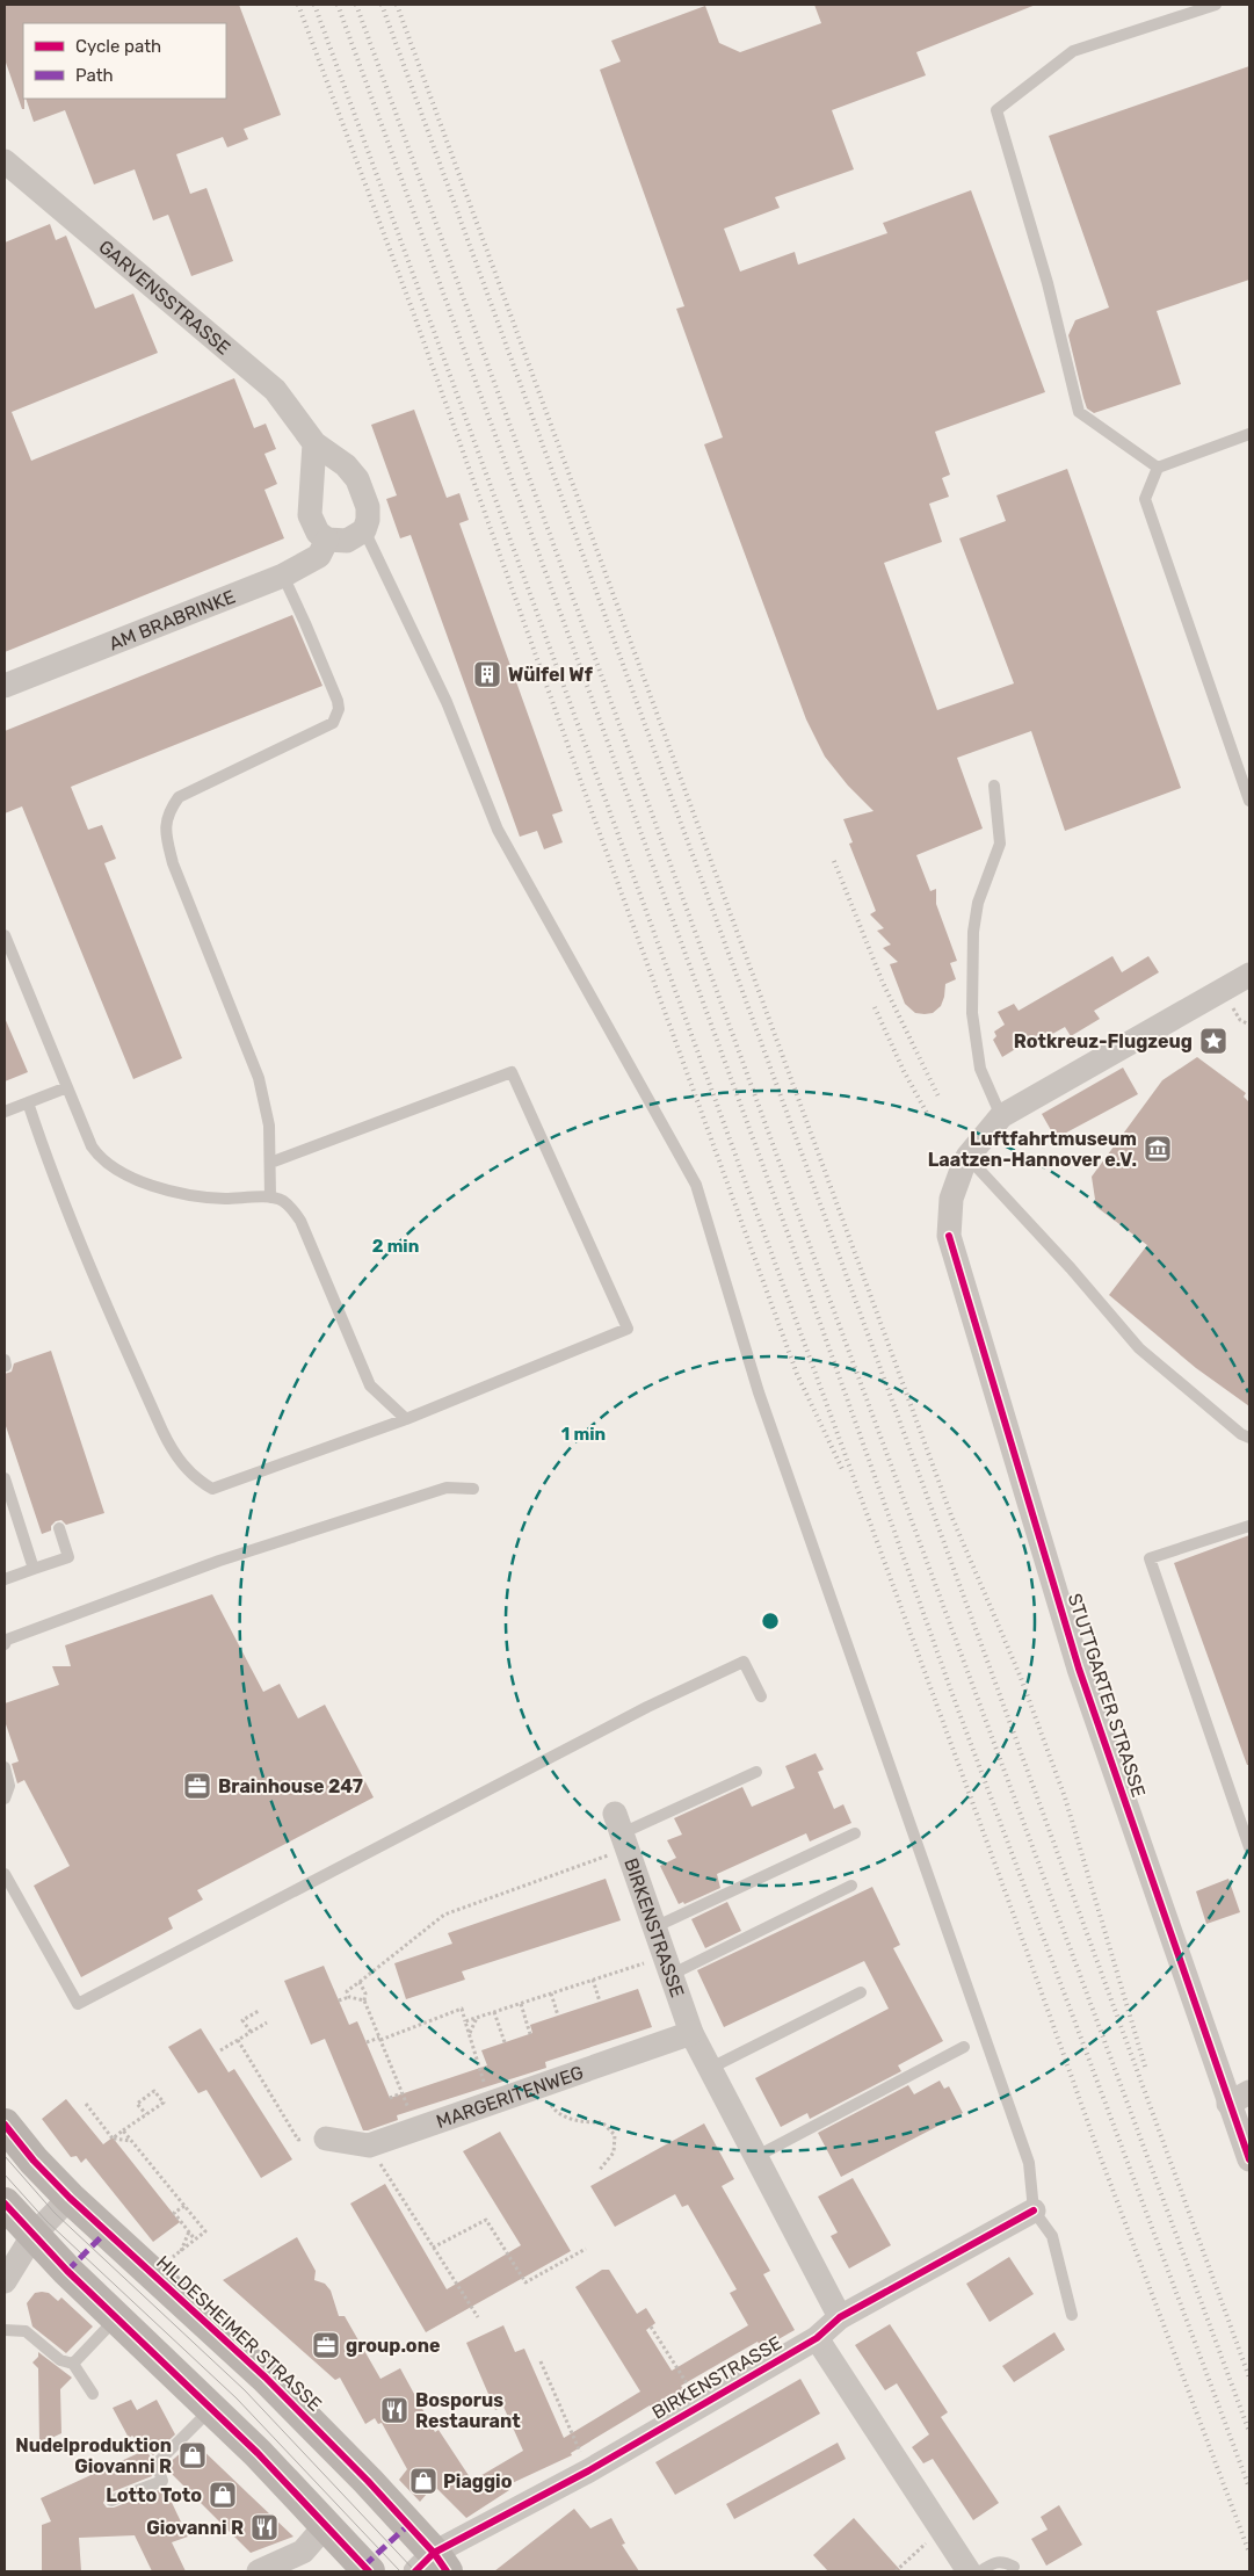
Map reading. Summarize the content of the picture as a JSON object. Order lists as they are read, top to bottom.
{
  "streets": {
    "main road": ["HILDESHEIMER STRASSE"],
    "street": [
      "GARVENSSTRASSE",
      "AM BRABRINKE",
      "STUTTGARTER STRASSE",
      "BIRKENSTRASSE",
      "MARGERITENWEG"
    ]
  },
  "crossings": [
    ["BIRKENSTRASSE", "MARGERITENWEG"],
    ["BIRKENSTRASSE", "HILDESHEIMER STRASSE"]
  ],
  "places": {
    "building": ["Wülfel Wf"],
    "place": ["Rotkreuz-Flugzeug"],
    "museum": ["Luftfahrtmuseum Laatzen-Hannover e.V."],
    "office": ["Brainhouse 247", "group.one"],
    "restaurant": ["Bosporus Restaurant", "Giovanni R"],
    "shop": ["Nudelproduktion Giovanni R", "Piaggio", "Lotto Toto"]
  },
  "legend": ["Cycle path", "Path"],
  "rings": ["2 min", "1 min"]
}
